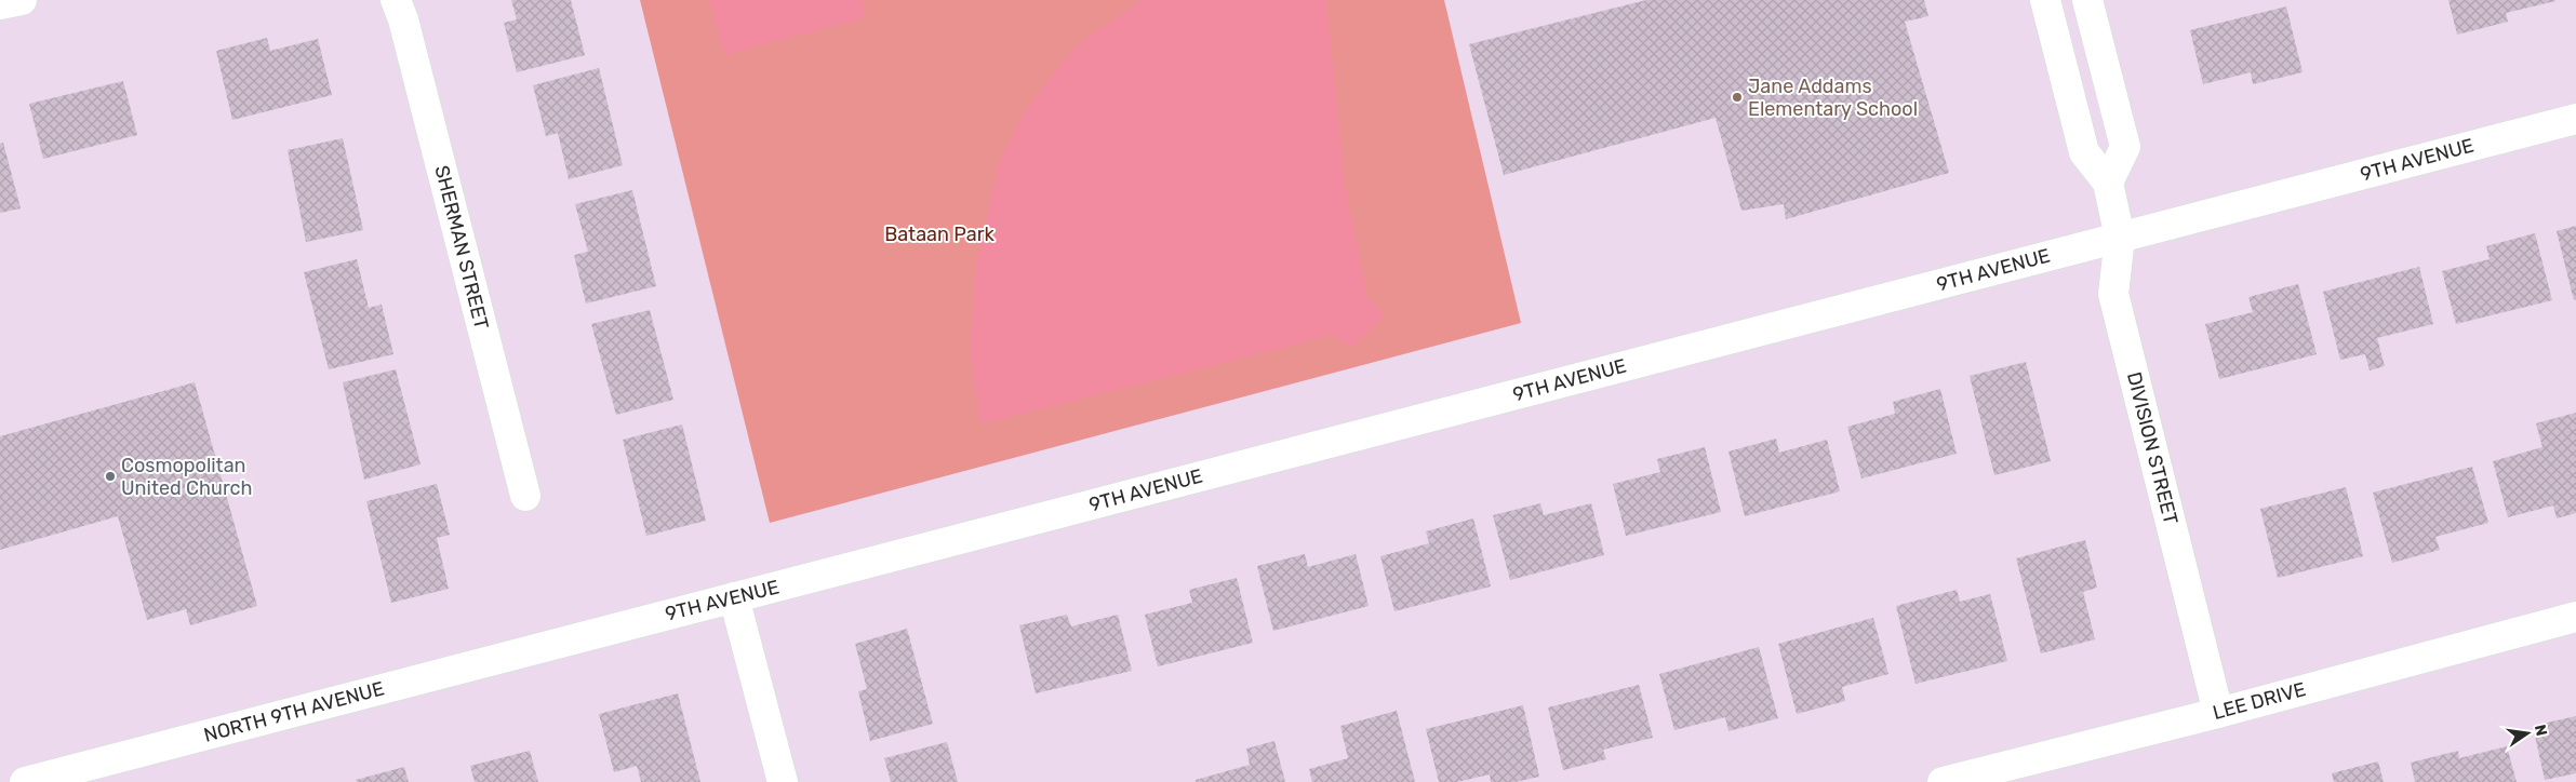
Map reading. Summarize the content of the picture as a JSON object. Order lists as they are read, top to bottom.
{
  "streets": {
    "street": [
      "9TH AVENUE",
      "SHERMAN STREET",
      "DIVISION STREET",
      "LEE DRIVE",
      "NORTH 9TH AVENUE"
    ]
  },
  "crossings": [
    ["9TH AVENUE", "DIVISION STREET"],
    ["9TH AVENUE", "NORTH 9TH AVENUE"],
    ["DIVISION STREET", "LEE DRIVE"]
  ],
  "parks": ["Bataan Park"],
  "places": ["Jane Addams Elementary School", "Cosmopolitan United Church"],
  "north": "right"
}
